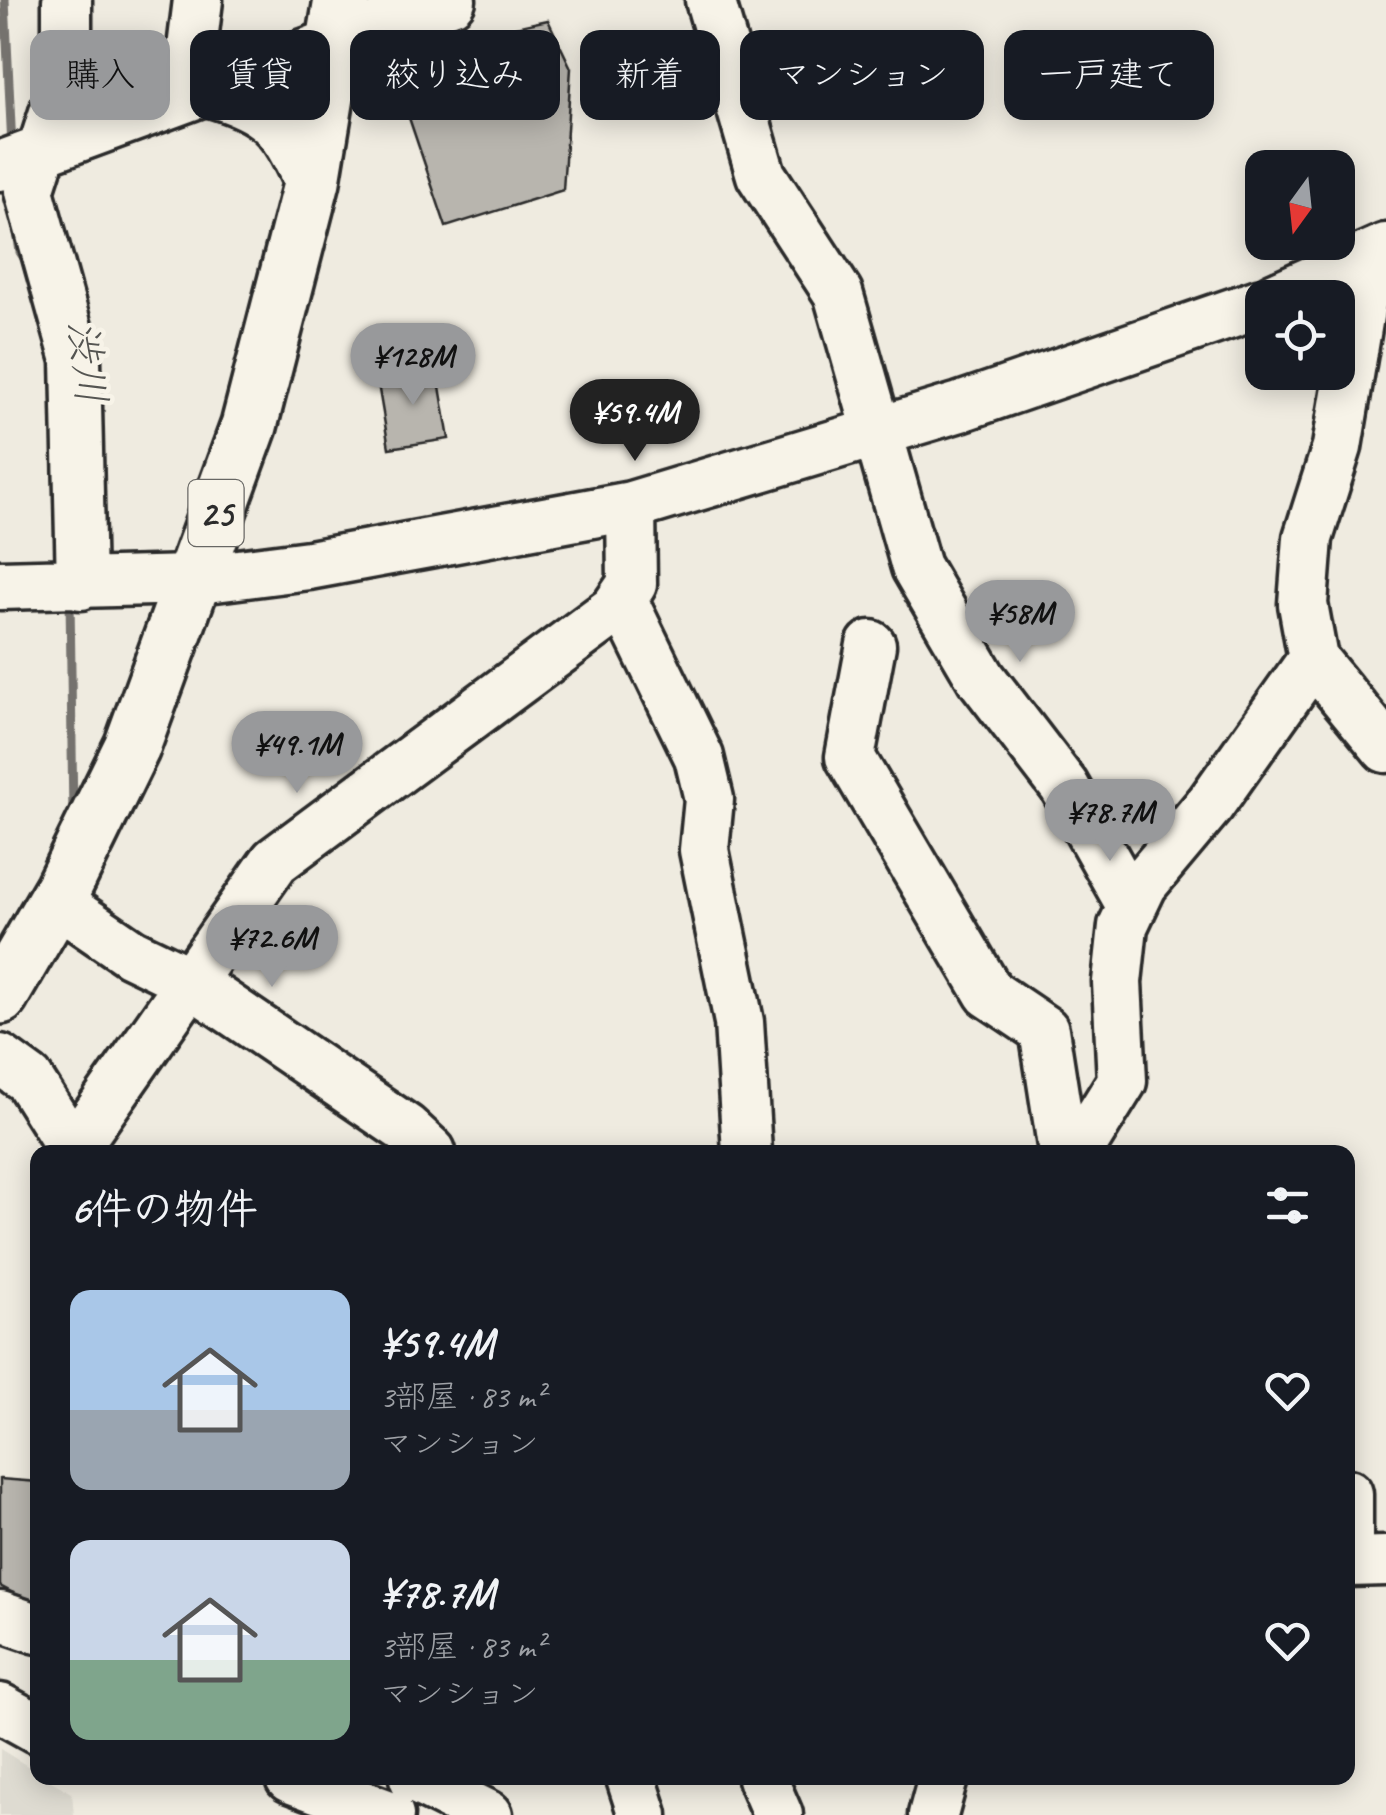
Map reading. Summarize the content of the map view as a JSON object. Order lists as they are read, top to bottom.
{
  "streets": {
    "main road": ["25"]
  },
  "water": ["渋川"],
  "north": "bottom",
  "page": {
    "chip": [
      "購入",
      "賃貸",
      "絞り込み",
      "新着",
      "マンション",
      "一戸建て"
    ],
    "price": [
      "¥128M",
      "¥59.4M",
      "¥58M",
      "¥49.1M",
      "¥78.7M",
      "¥72.6M"
    ],
    "heading": "6件の物件",
    "list": [
      {
        "name": "¥59.4M",
        "note": "3部屋 · 83 m² · マンション"
      },
      {
        "name": "¥78.7M",
        "note": "3部屋 · 83 m² · マンション"
      }
    ]
  }
}
